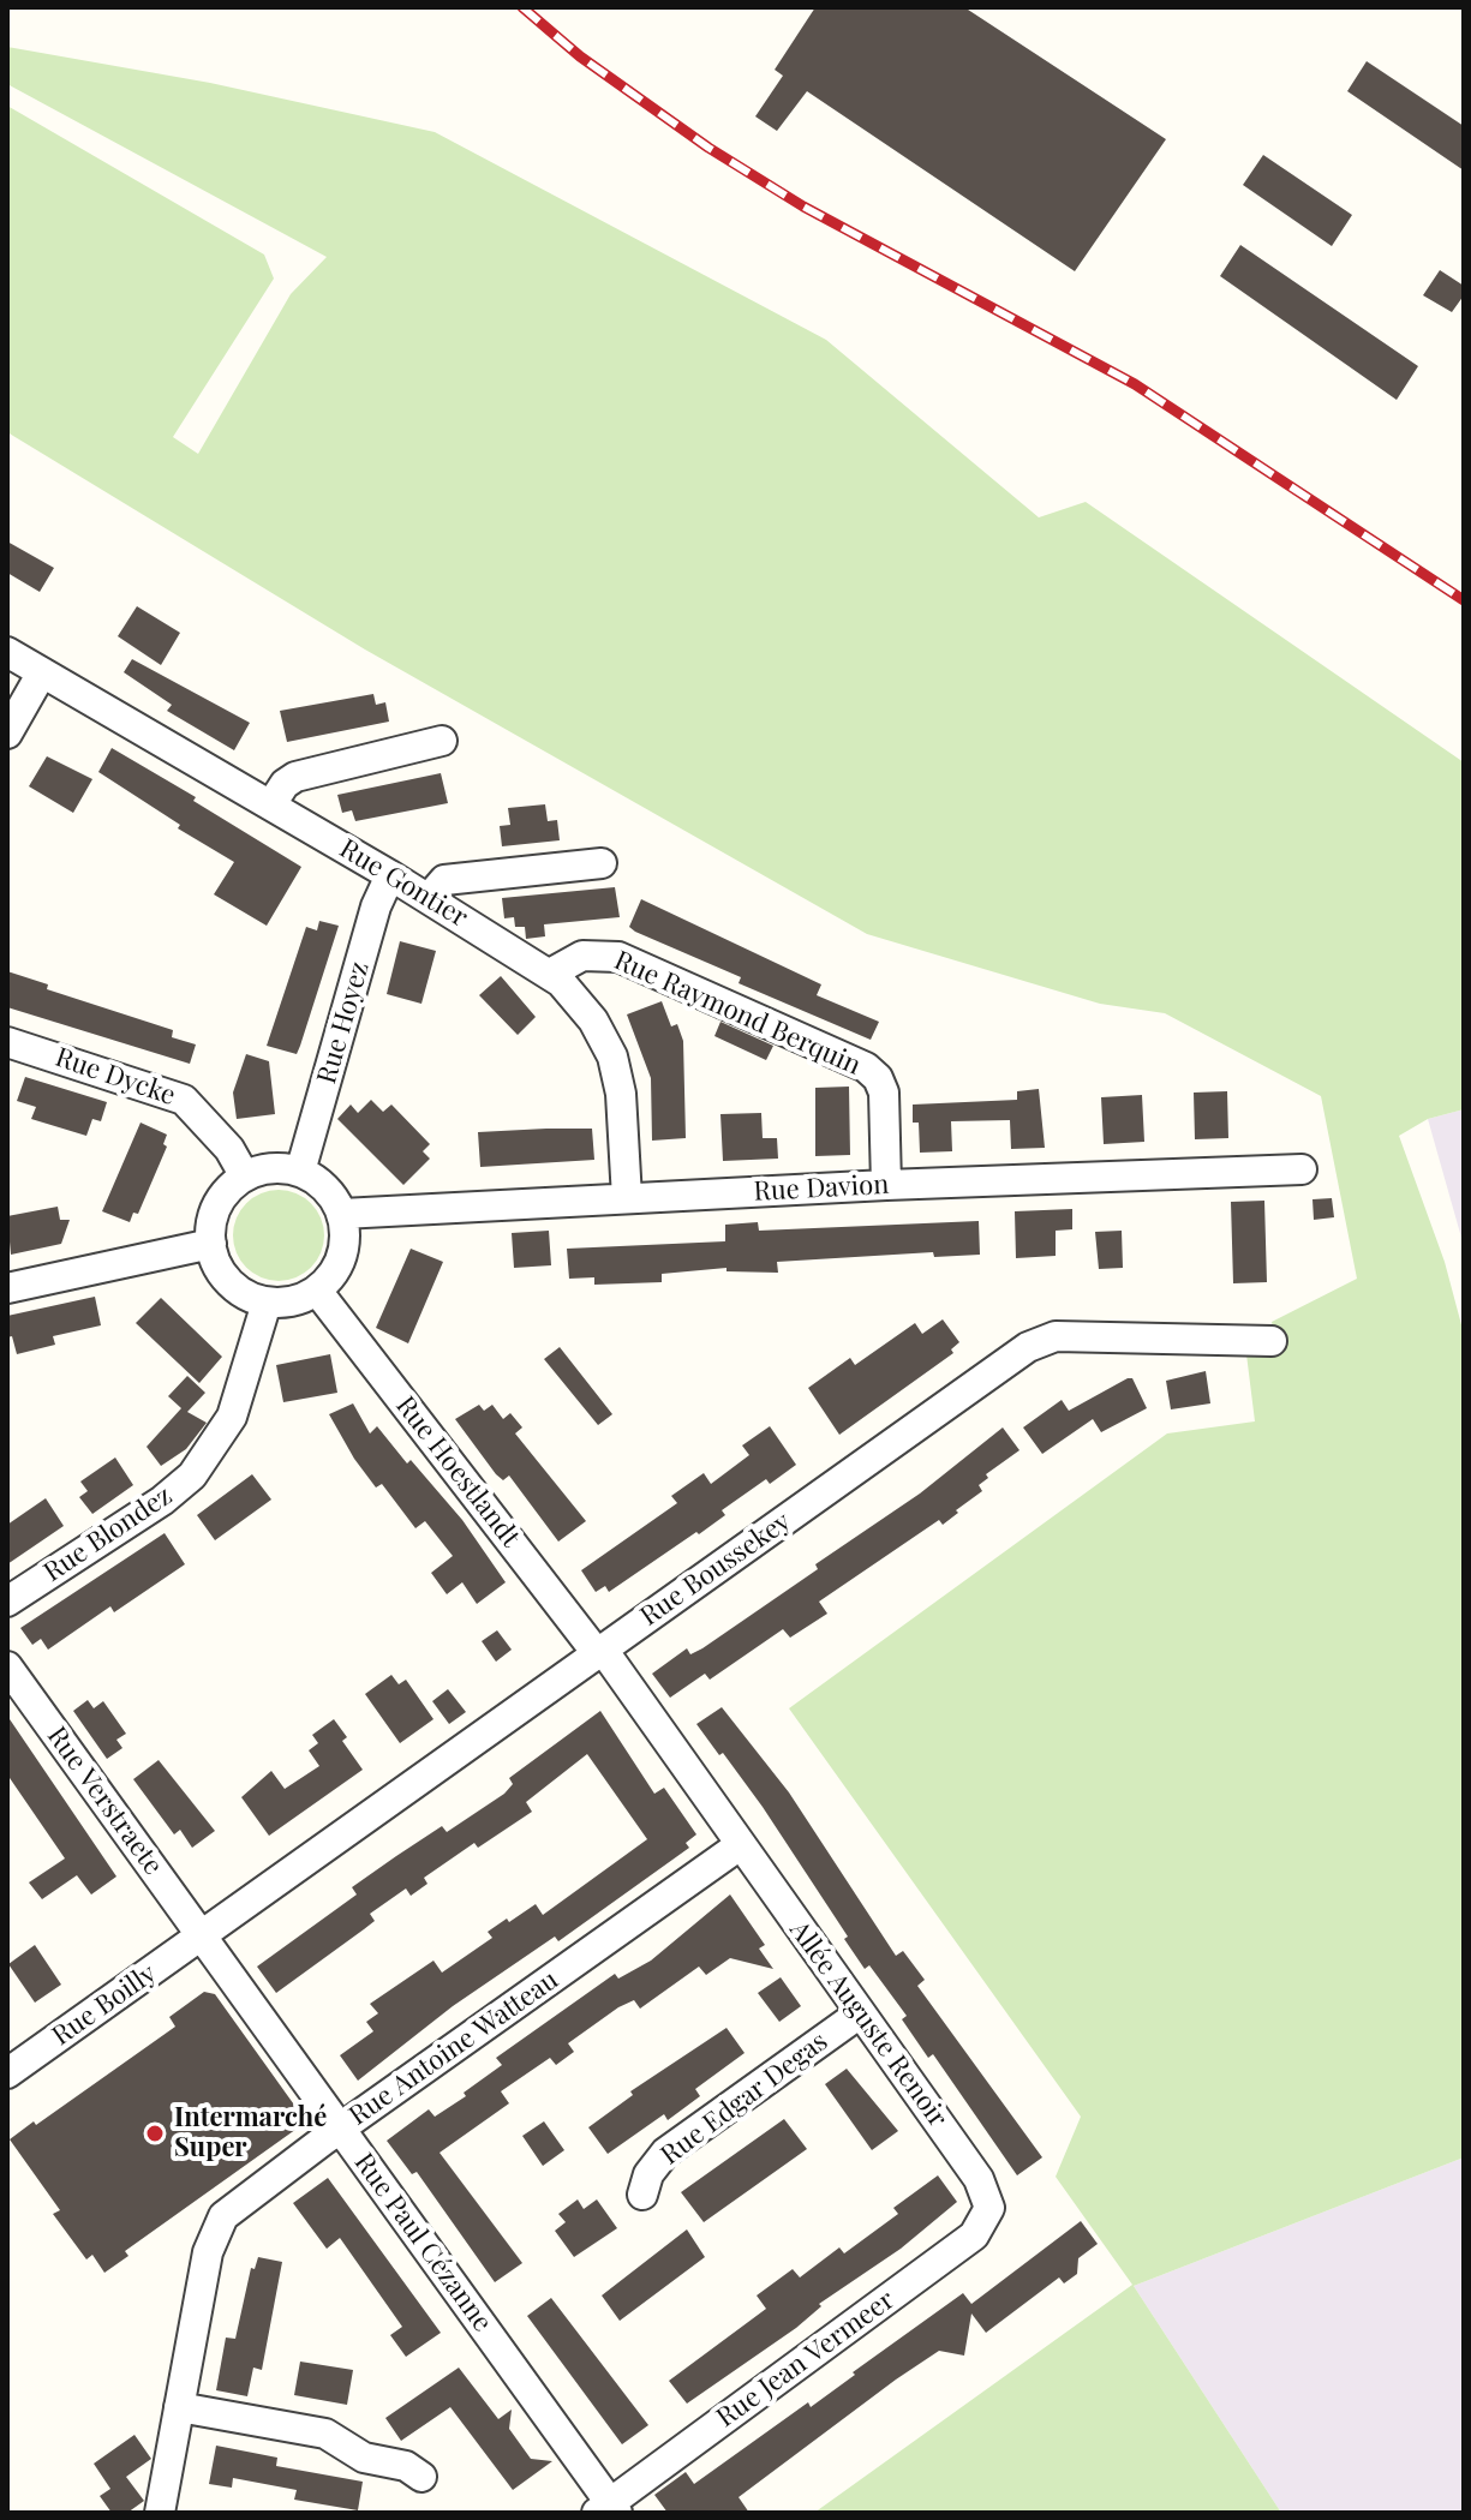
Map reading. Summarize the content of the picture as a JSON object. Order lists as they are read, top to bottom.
{
  "streets": {
    "street": [
      "Rue Gontier",
      "Rue Raymond Berquin",
      "Rue Hoyez",
      "Rue Dycke",
      "Rue Davion",
      "Rue Hoestlandt",
      "Rue Blondez",
      "Rue Boussekey",
      "Rue Verstraete",
      "Rue Boilly",
      "Allée Auguste Renoir",
      "Rue Antoine Watteau",
      "Rue Edgar Degas",
      "Rue Paul Cézanne",
      "Rue Jean Vermeer"
    ]
  },
  "crossings": [
    ["Rue Gontier", "Rue Raymond Berquin"],
    ["Rue Gontier", "Rue Hoyez"],
    ["Rue Gontier", "Rue Davion"],
    ["Rue Raymond Berquin", "Rue Davion"],
    ["Rue Hoyez", "Rue Dycke"],
    ["Rue Hoyez", "Rue Davion"],
    ["Rue Hoyez", "Rue Hoestlandt"],
    ["Rue Hoyez", "Rue Blondez"],
    ["Rue Dycke", "Rue Davion"],
    ["Rue Dycke", "Rue Hoestlandt"],
    ["Rue Dycke", "Rue Blondez"],
    ["Rue Davion", "Rue Hoestlandt"],
    ["Rue Davion", "Rue Blondez"],
    ["Rue Hoestlandt", "Rue Blondez"],
    ["Rue Hoestlandt", "Rue Boussekey"],
    ["Rue Boussekey", "Rue Verstraete"],
    ["Rue Boussekey", "Rue Boilly"],
    ["Rue Boussekey", "Rue Paul Cézanne"],
    ["Rue Verstraete", "Rue Boilly"],
    ["Rue Verstraete", "Rue Paul Cézanne"],
    ["Rue Boilly", "Rue Paul Cézanne"],
    ["Allée Auguste Renoir", "Rue Antoine Watteau"],
    ["Allée Auguste Renoir", "Rue Edgar Degas"],
    ["Allée Auguste Renoir", "Rue Jean Vermeer"],
    ["Rue Antoine Watteau", "Rue Paul Cézanne"],
    ["Rue Paul Cézanne", "Rue Jean Vermeer"]
  ],
  "places": ["Intermarché Super"]
}
